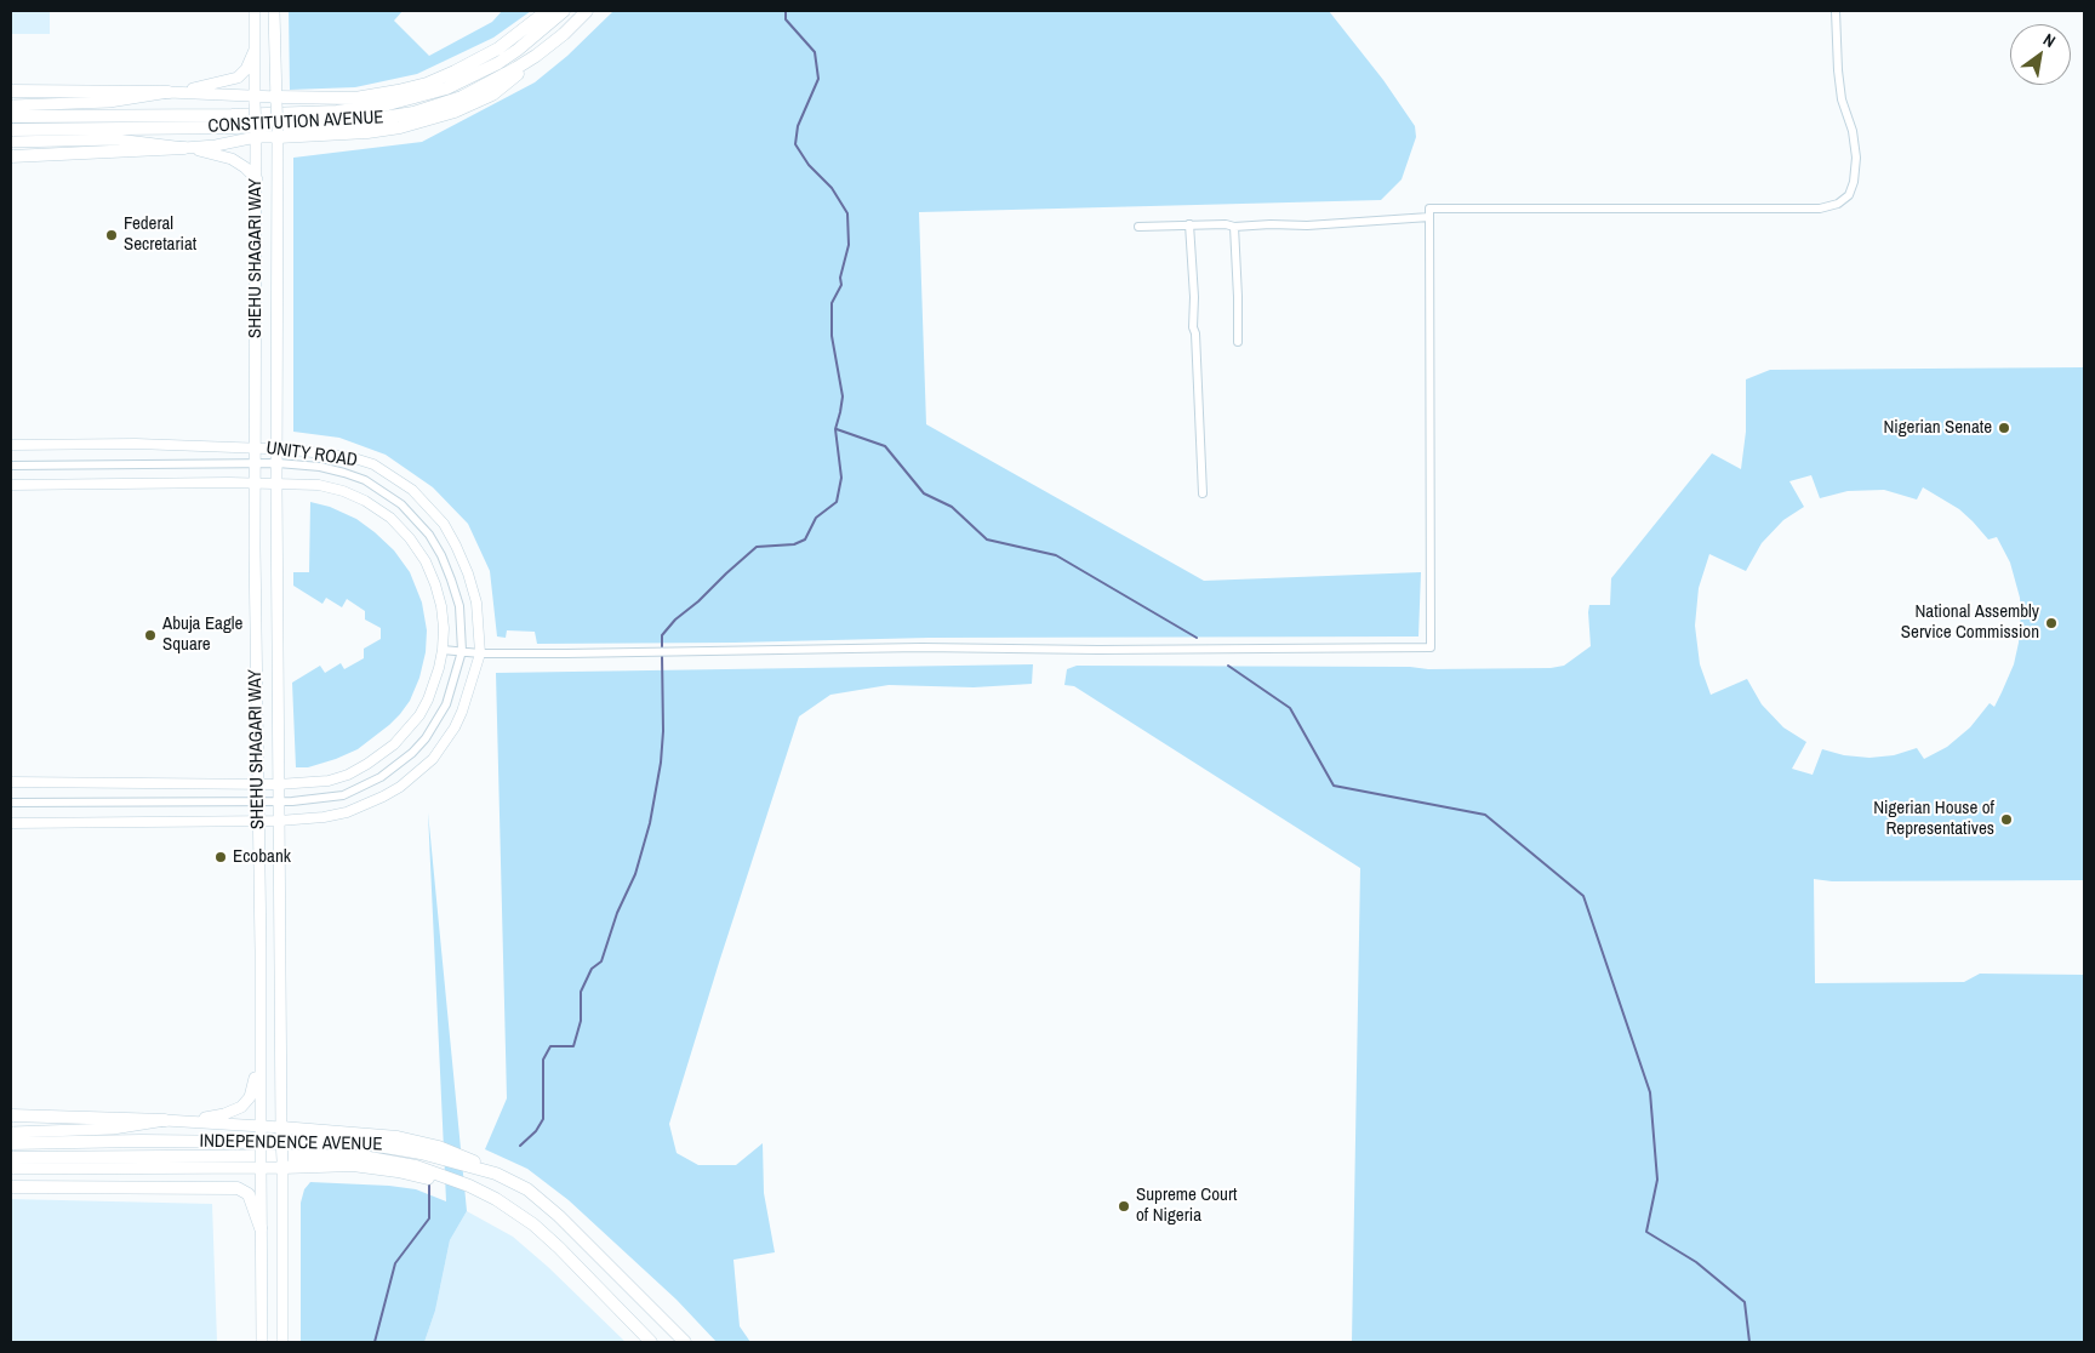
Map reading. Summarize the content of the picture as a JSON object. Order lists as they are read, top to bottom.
{
  "streets": {
    "main road": ["CONSTITUTION AVENUE", "SHEHU SHAGARI WAY", "INDEPENDENCE AVENUE"],
    "street": ["UNITY ROAD"]
  },
  "crossings": [
    ["CONSTITUTION AVENUE", "SHEHU SHAGARI WAY"],
    ["SHEHU SHAGARI WAY", "UNITY ROAD"],
    ["SHEHU SHAGARI WAY", "INDEPENDENCE AVENUE"]
  ],
  "places": [
    "Federal Secretariat",
    "Nigerian Senate",
    "National Assembly Service Commission",
    "Abuja Eagle Square",
    "Nigerian House of Representatives",
    "Ecobank",
    "Supreme Court of Nigeria"
  ],
  "north": "top right"
}
